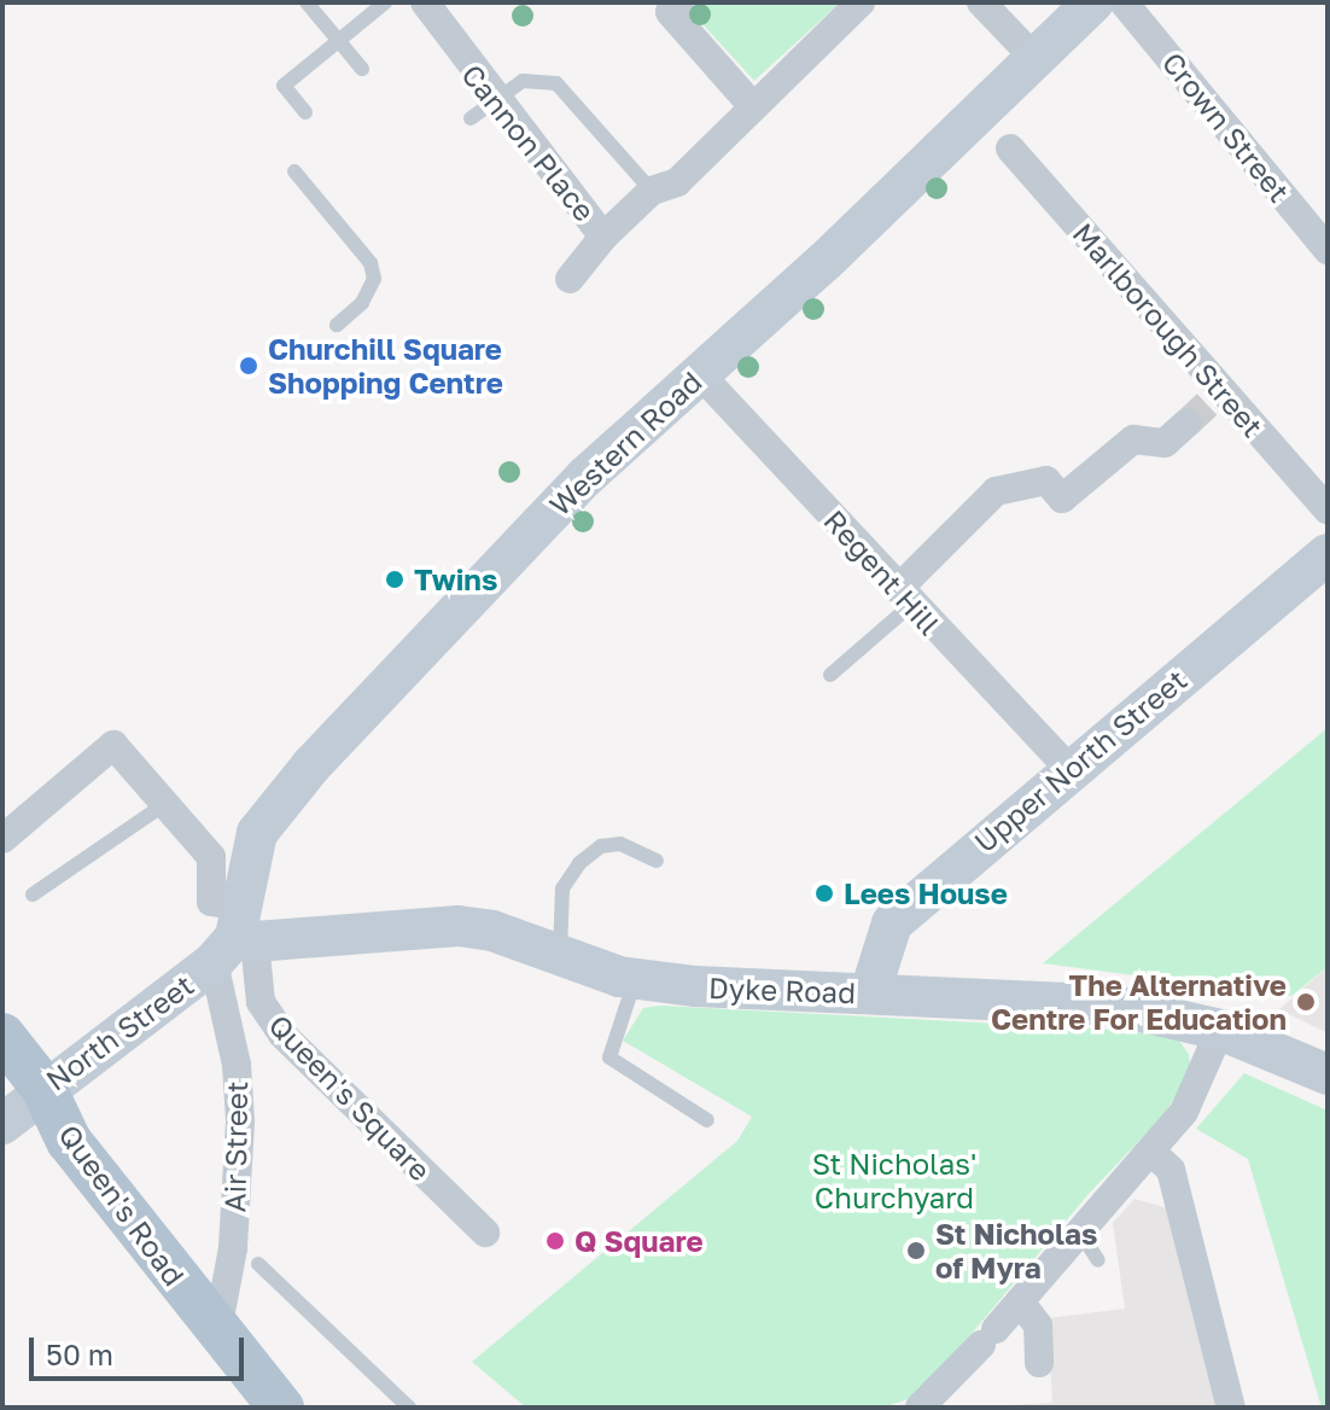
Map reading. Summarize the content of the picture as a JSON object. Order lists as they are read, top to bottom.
{
  "streets": {
    "main road": ["Queen's Road"],
    "street": [
      "Crown Street",
      "Cannon Place",
      "Marlborough Street",
      "Western Road",
      "Regent Hill",
      "Upper North Street",
      "Dyke Road",
      "North Street",
      "Queen's Square",
      "Air Street"
    ]
  },
  "crossings": [
    ["Western Road", "Regent Hill"],
    ["Western Road", "Dyke Road"],
    ["Western Road", "North Street"],
    ["Western Road", "Queen's Square"],
    ["Western Road", "Air Street"],
    ["Regent Hill", "Upper North Street"],
    ["Upper North Street", "Dyke Road"],
    ["Dyke Road", "North Street"],
    ["Dyke Road", "Queen's Square"],
    ["Dyke Road", "Air Street"],
    ["North Street", "Queen's Square"],
    ["North Street", "Air Street"],
    ["North Street", "Queen's Road"],
    ["Queen's Square", "Air Street"],
    ["Air Street", "Queen's Road"]
  ],
  "parks": ["St Nicholas' Churchyard"],
  "places": [
    "Churchill Square Shopping Centre",
    "Twins",
    "Lees House",
    "The Alternative Centre For Education",
    "Q Square",
    "St Nicholas of Myra"
  ],
  "scale_bar": "50 m"
}
